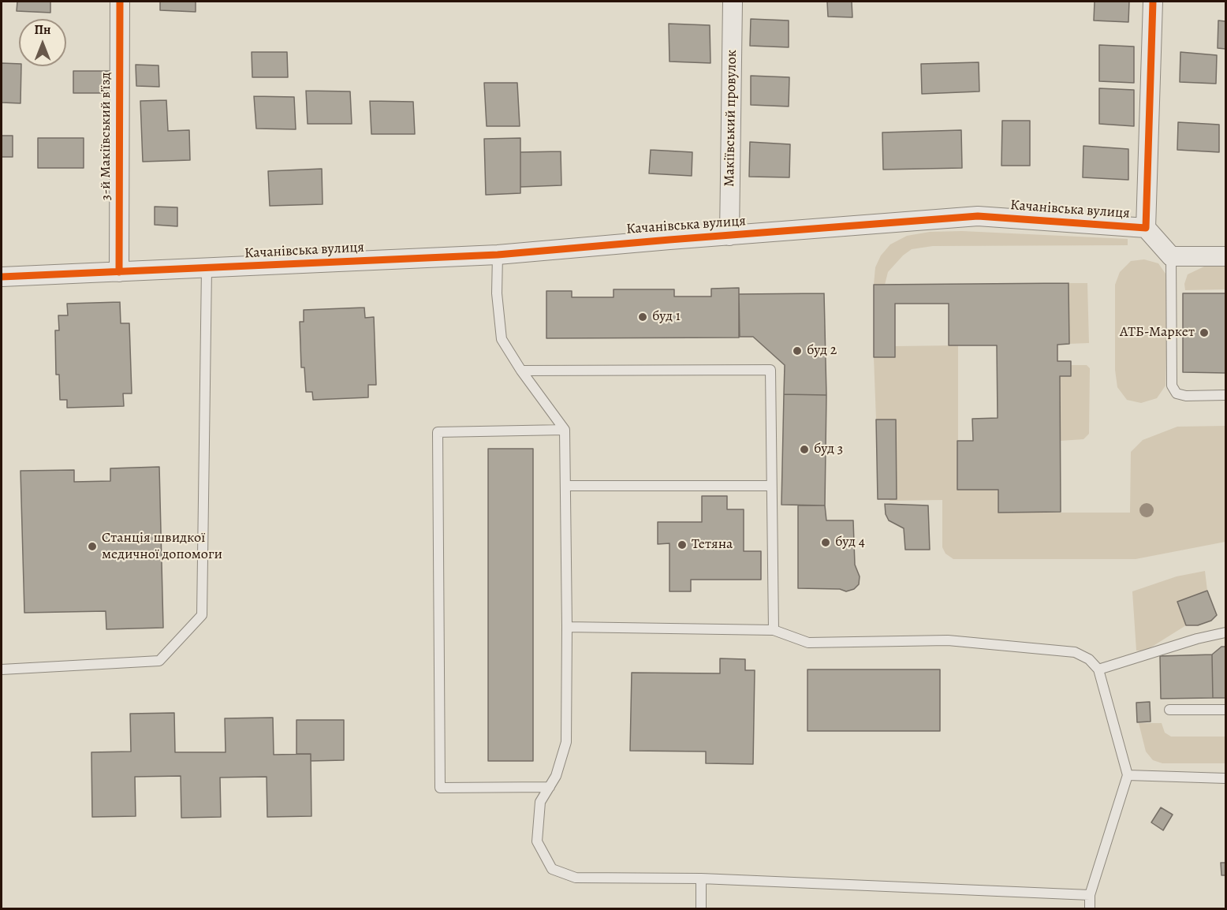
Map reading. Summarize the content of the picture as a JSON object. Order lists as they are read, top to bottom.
{
  "streets": {
    "street": ["Макіївський провулок", "3-й Макіївський в’їзд", "Качанівська вулиця"]
  },
  "crossings": [
    ["Макіївський провулок", "Качанівська вулиця"],
    ["3-й Макіївський в’їзд", "Качанівська вулиця"]
  ],
  "places": [
    "буд 1",
    "АТБ-Маркет",
    "буд 2",
    "буд 3",
    "буд 4",
    "Тетяна",
    "Станція швидкої медичної допомоги"
  ],
  "north": "top"
}
